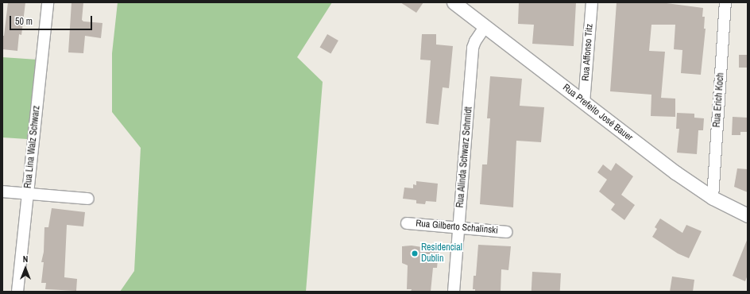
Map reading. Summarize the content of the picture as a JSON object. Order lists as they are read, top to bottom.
{
  "streets": {
    "street": [
      "Rua Affonso Titz",
      "Rua Erich Koch",
      "Rua Prefeito José Bauer",
      "Rua Lina Walz Schwarz",
      "Rua Alinda Schwarz Schmidt",
      "Rua Gilberto Schalinski"
    ]
  },
  "crossings": [
    ["Rua Affonso Titz", "Rua Prefeito José Bauer"],
    ["Rua Erich Koch", "Rua Prefeito José Bauer"],
    ["Rua Prefeito José Bauer", "Rua Alinda Schwarz Schmidt"],
    ["Rua Alinda Schwarz Schmidt", "Rua Gilberto Schalinski"]
  ],
  "places": ["Residencial Dublin"],
  "scale_bar": "50 m",
  "north": "top"
}
